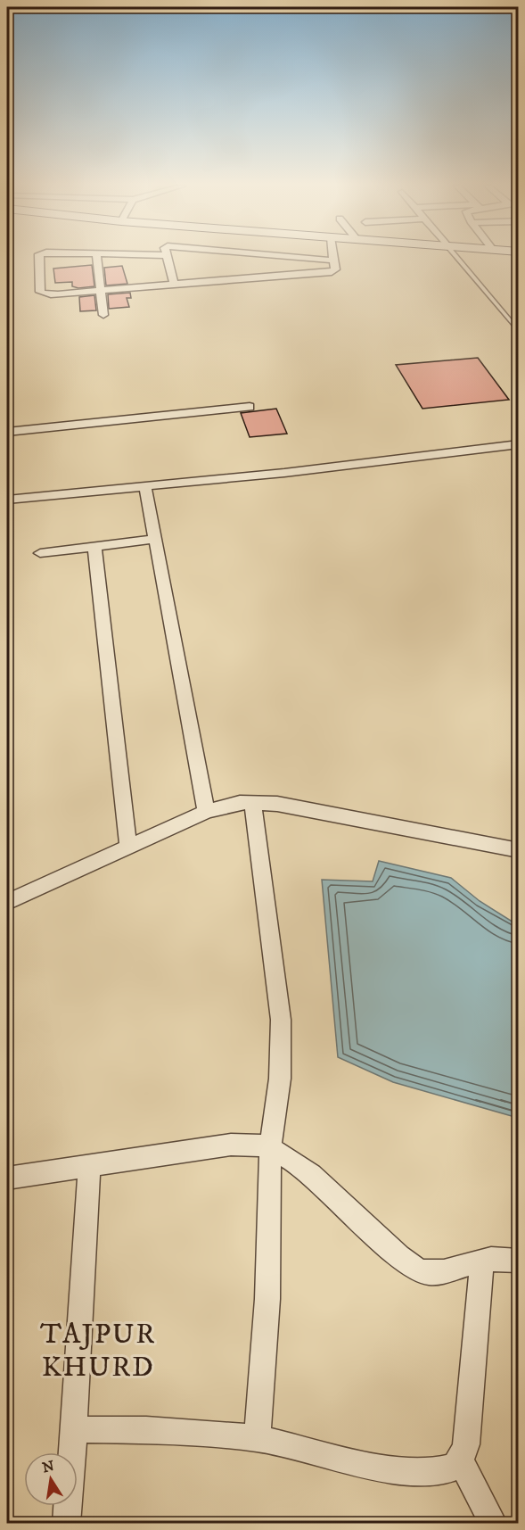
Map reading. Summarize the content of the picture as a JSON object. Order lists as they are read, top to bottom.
{
  "districts": ["TAJPUR KHURD"],
  "north": "top"
}
